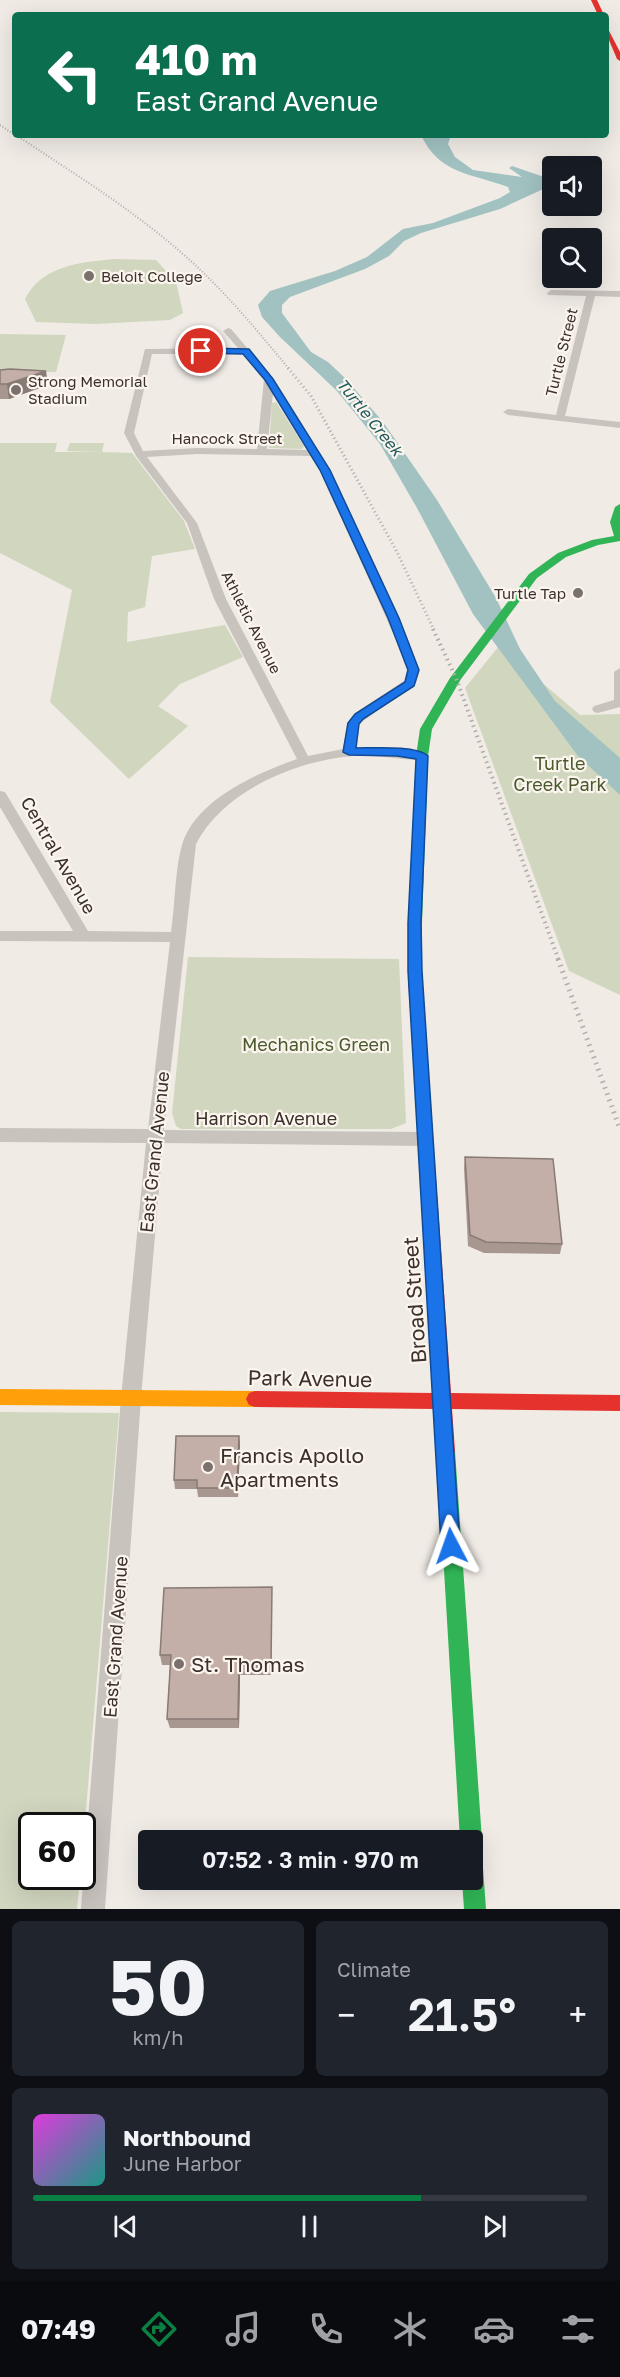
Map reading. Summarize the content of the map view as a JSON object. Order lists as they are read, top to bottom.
{
  "streets": {
    "main road": ["Broad Street", "Park Avenue"],
    "street": [
      "Turtle Street",
      "Hancock Street",
      "Athletic Avenue",
      "Central Avenue",
      "Harrison Avenue",
      "East Grand Avenue"
    ]
  },
  "crossings": [
    ["Hancock Street", "Athletic Avenue"],
    ["Athletic Avenue", "East Grand Avenue"],
    ["Harrison Avenue", "East Grand Avenue"],
    ["Harrison Avenue", "Broad Street"],
    ["East Grand Avenue", "Broad Street"],
    ["East Grand Avenue", "Park Avenue"],
    ["Broad Street", "Park Avenue"]
  ],
  "water": ["Turtle Creek"],
  "parks": ["Turtle Creek Park", "Mechanics Green"],
  "places": [
    "Beloit College",
    "Strong Memorial Stadium",
    "Turtle Tap",
    "Francis Apollo Apartments",
    "St. Thomas"
  ],
  "page": {
    "turn": ["410 m", "East Grand Avenue"],
    "limit": "60",
    "trip": "07:52 · 3 min · 970 m",
    "tile": [
      ["50", "km/h"],
      "Climate"
    ],
    "heat": ["−", "21.5°", "+"],
    "song": ["Northbound", "June Harbor"],
    "tabs": "07:49"
  }
}
